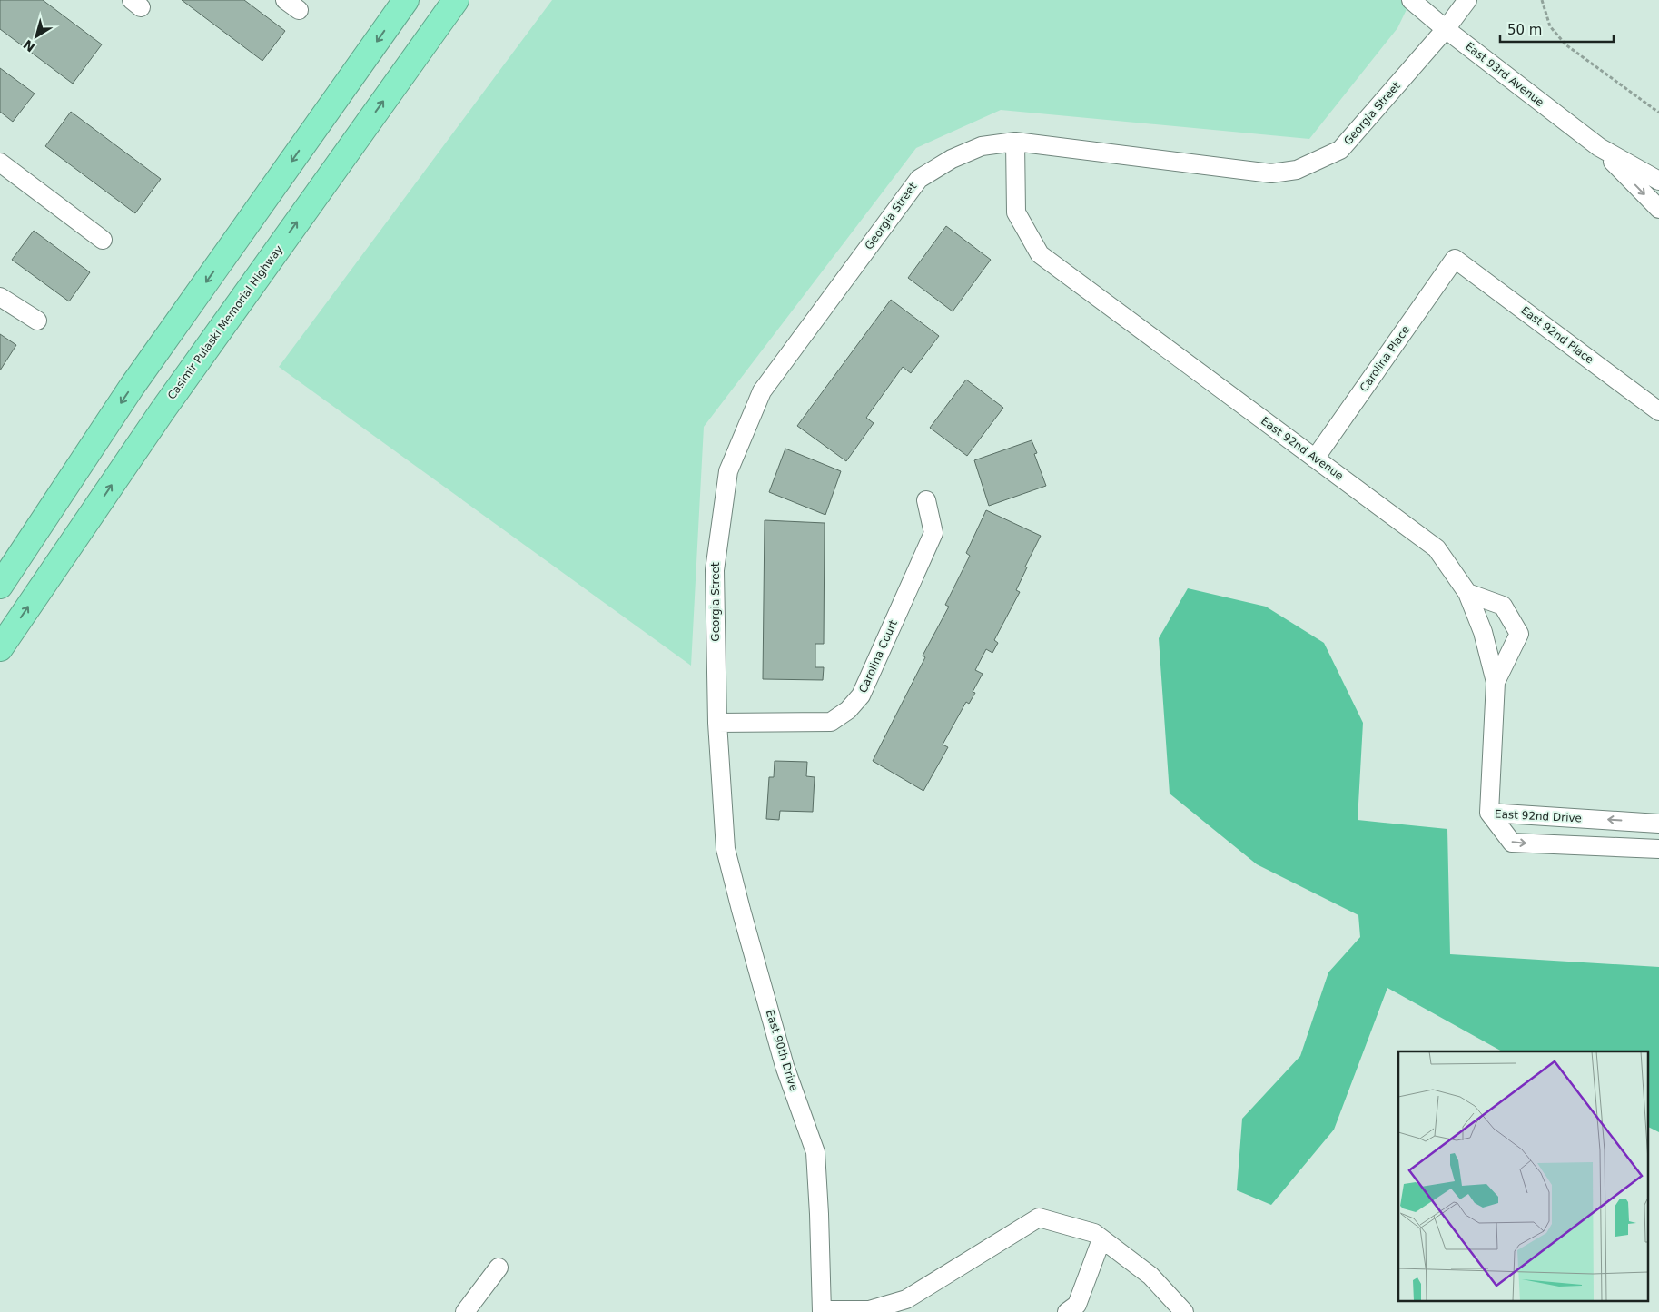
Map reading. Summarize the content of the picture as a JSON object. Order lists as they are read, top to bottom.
{
  "streets": {
    "highway": ["Casimir Pulaski Memorial Highway"],
    "street": [
      "East 93rd Avenue",
      "Georgia Street",
      "East 92nd Place",
      "Carolina Place",
      "East 92nd Avenue",
      "Carolina Court",
      "East 92nd Drive",
      "East 90th Drive"
    ]
  },
  "crossings": [
    ["East 93rd Avenue", "Georgia Street"],
    ["Georgia Street", "East 92nd Avenue"],
    ["Georgia Street", "Carolina Court"],
    ["Georgia Street", "East 90th Drive"],
    ["East 92nd Place", "Carolina Place"],
    ["Carolina Place", "East 92nd Avenue"],
    ["East 92nd Avenue", "East 92nd Drive"]
  ],
  "scale_bar": "50 m",
  "north": "bottom left"
}
